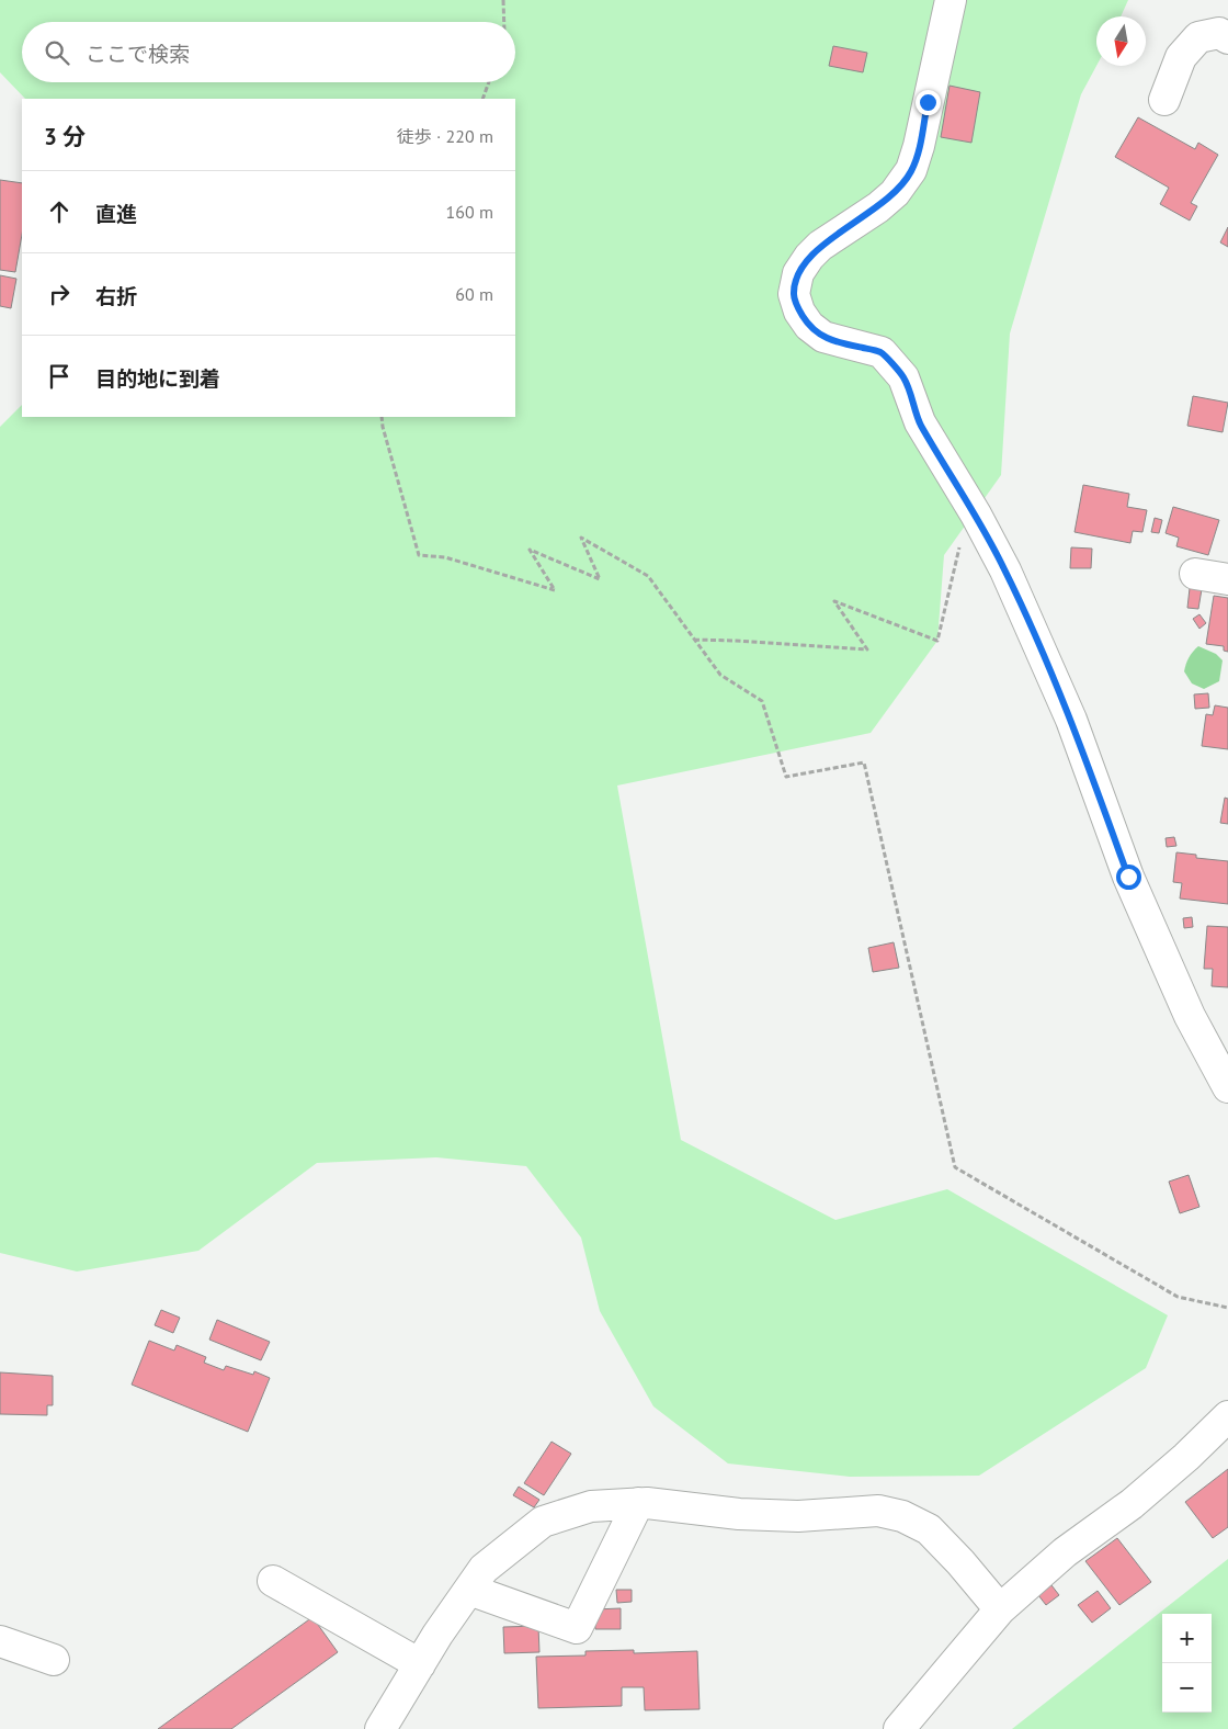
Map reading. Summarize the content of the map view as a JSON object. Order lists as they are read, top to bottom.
{
  "north": "bottom",
  "page": {
    "search": "ここで検索",
    "heading": ["3 分", "徒歩 · 220 m"],
    "list": [
      ["直進", "160 m"],
      ["右折", "60 m"],
      "目的地に到着"
    ],
    "map_buttons": ["+", "−"]
  }
}
